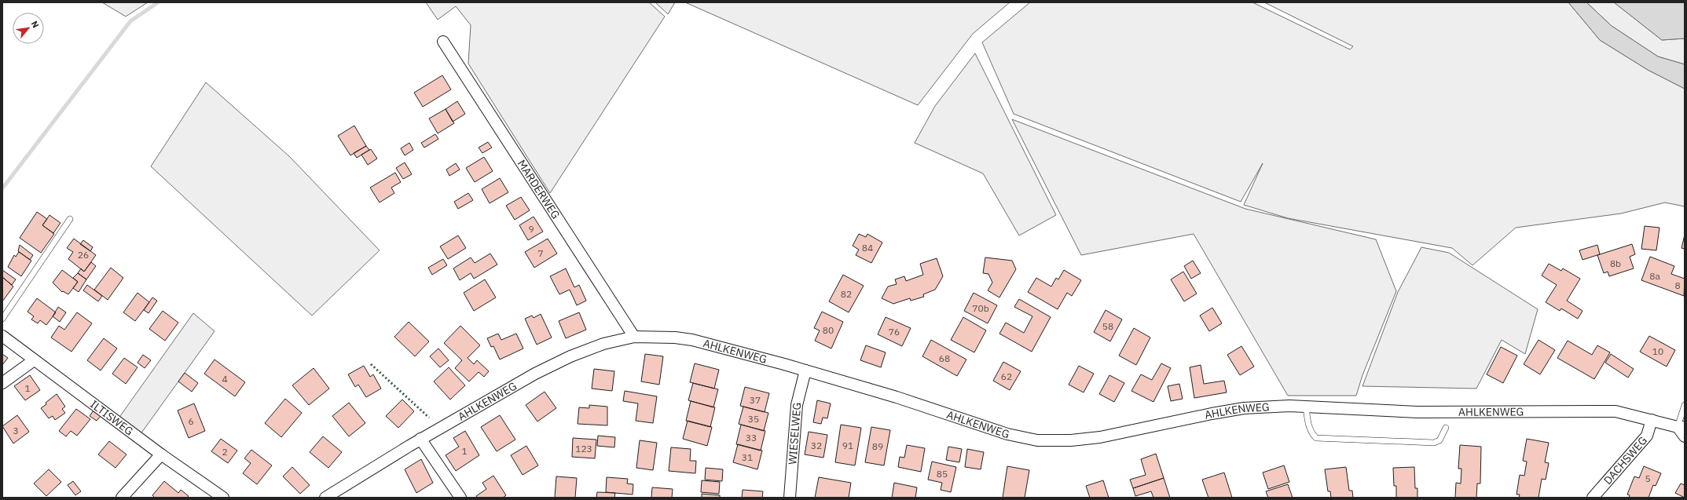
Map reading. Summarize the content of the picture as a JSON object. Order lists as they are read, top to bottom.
{
  "streets": {
    "street": [
      "MARDERWEG",
      "AHLKENWEG",
      "ILTISWEG",
      "WIESELWEG",
      "DACHSWEG"
    ]
  },
  "crossings": [
    ["MARDERWEG", "AHLKENWEG"],
    ["AHLKENWEG", "WIESELWEG"],
    ["AHLKENWEG", "DACHSWEG"]
  ],
  "house_numbers": [
    "9",
    "84",
    "7",
    "26",
    "8b",
    "8a",
    "8",
    "82",
    "70b",
    "58",
    "80",
    "76",
    "10",
    "68",
    "62",
    "4",
    "1",
    "37",
    "35",
    "6",
    "3",
    "33",
    "32",
    "91",
    "89",
    "123",
    "1",
    "2",
    "31",
    "85",
    "5"
  ],
  "north": "top right"
}
